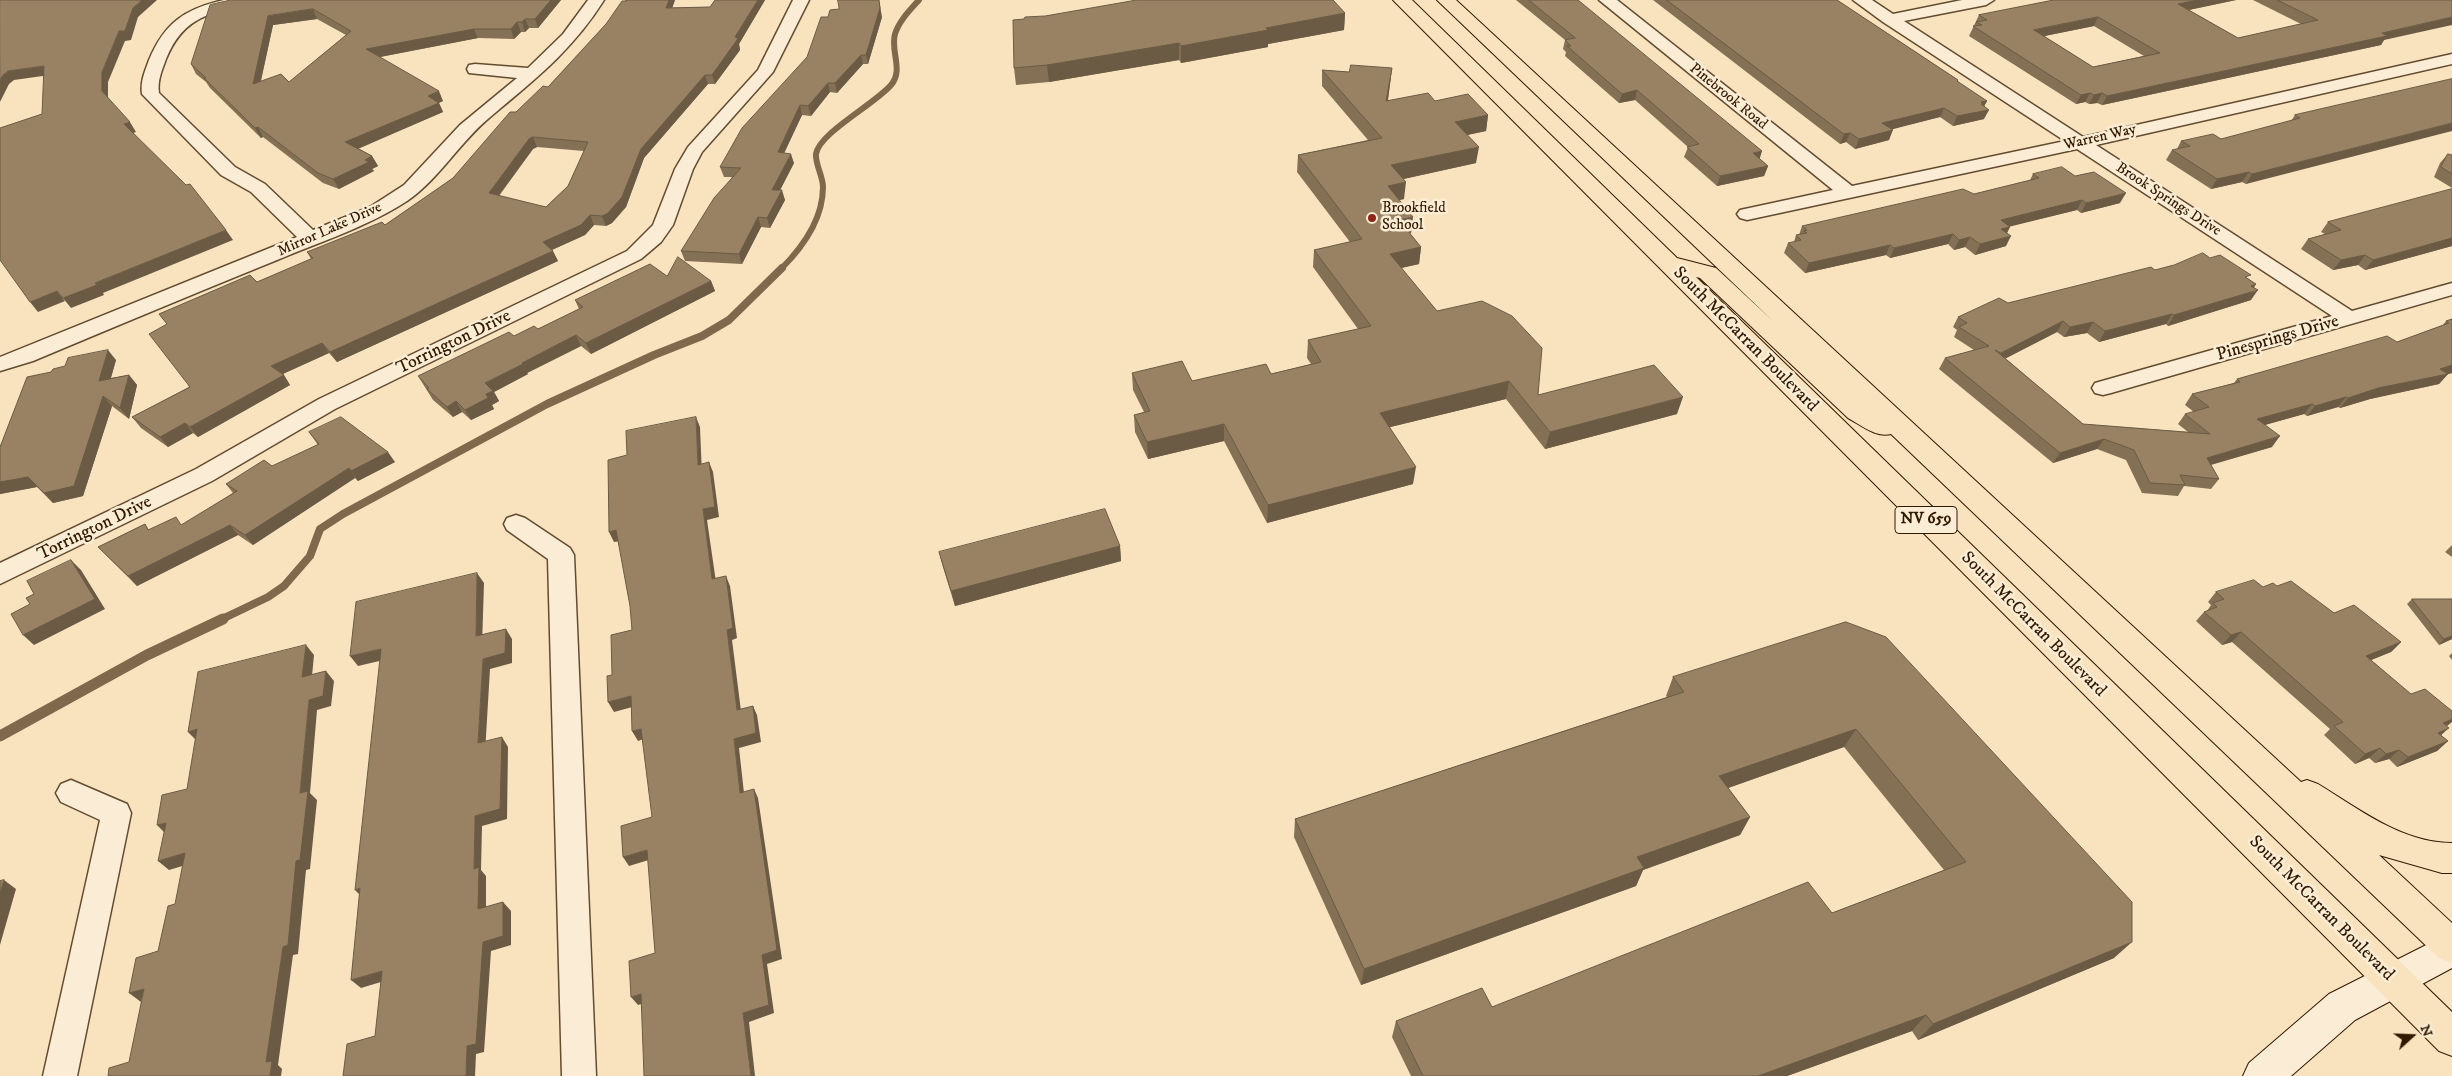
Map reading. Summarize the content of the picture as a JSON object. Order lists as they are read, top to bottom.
{
  "streets": {
    "main road": ["South McCarran Boulevard", "NV 659"],
    "street": [
      "Pinebrook Road",
      "Warren Way",
      "Brook Springs Drive",
      "Mirror Lake Drive",
      "Pinesprings Drive",
      "Torrington Drive"
    ]
  },
  "crossings": [
    ["Pinebrook Road", "Warren Way"],
    ["Warren Way", "Brook Springs Drive"],
    ["Brook Springs Drive", "Pinesprings Drive"]
  ],
  "places": ["Brookfield School"],
  "north": "right"
}
